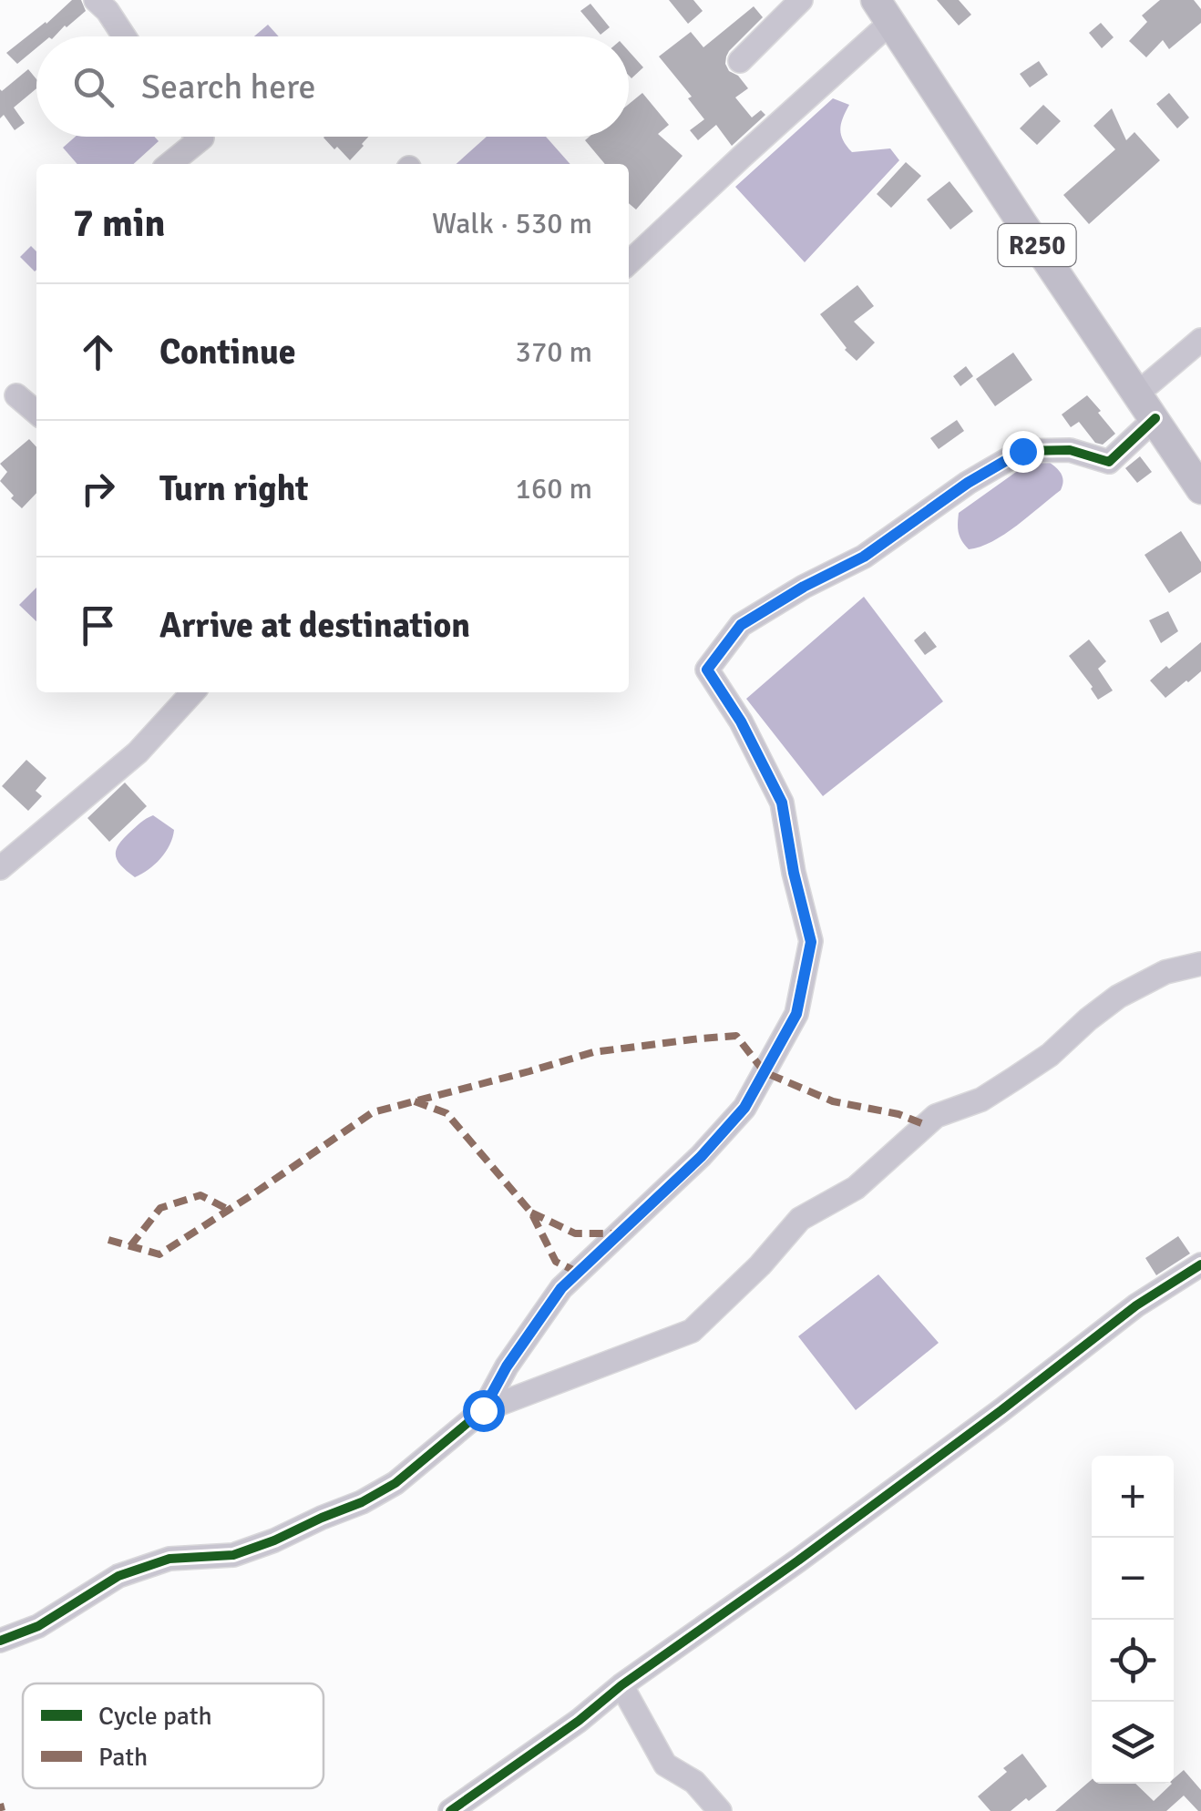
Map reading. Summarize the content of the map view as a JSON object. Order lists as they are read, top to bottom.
{
  "streets": {
    "main road": ["R250"]
  },
  "legend": ["Cycle path", "Path"],
  "page": {
    "search": "Search here",
    "heading": ["7 min", "Walk · 530 m"],
    "list": [
      ["Continue", "370 m"],
      ["Turn right", "160 m"],
      "Arrive at destination"
    ],
    "map_buttons": ["+", "−"]
  }
}
